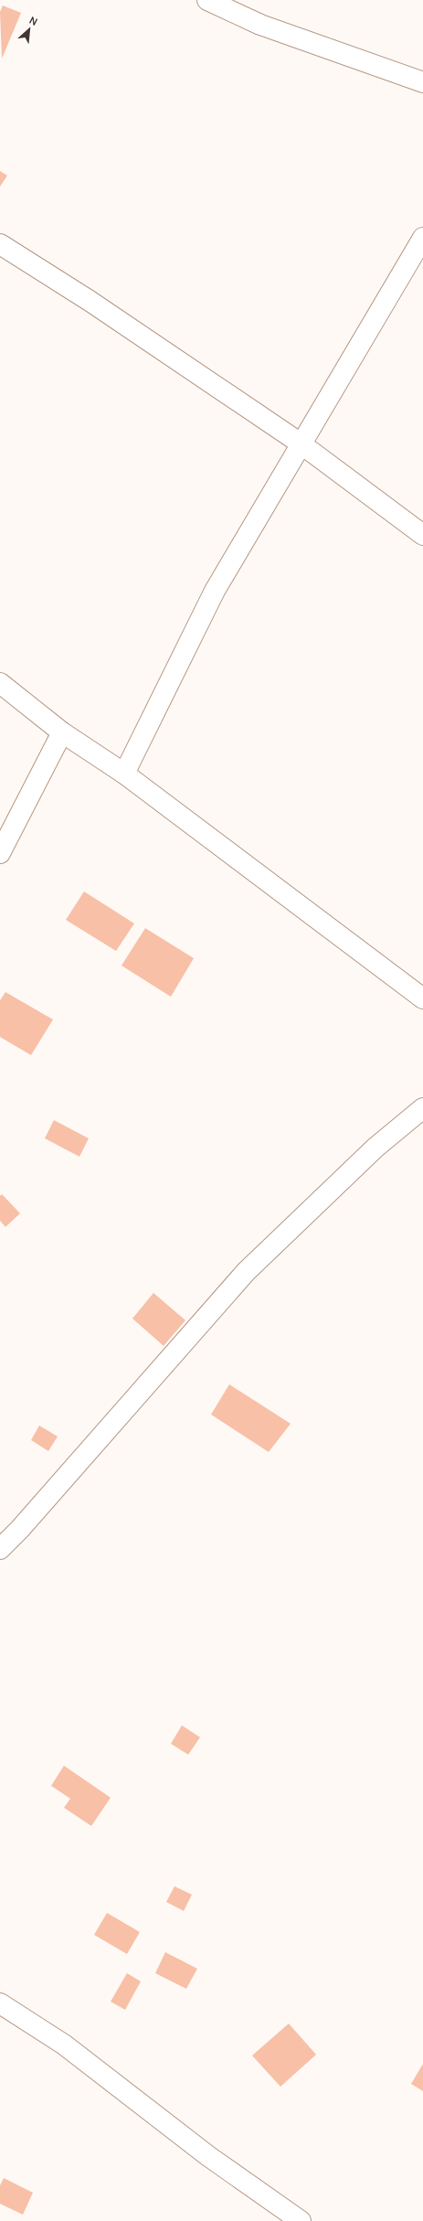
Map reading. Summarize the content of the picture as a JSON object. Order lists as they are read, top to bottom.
{
  "north": "top right"
}
